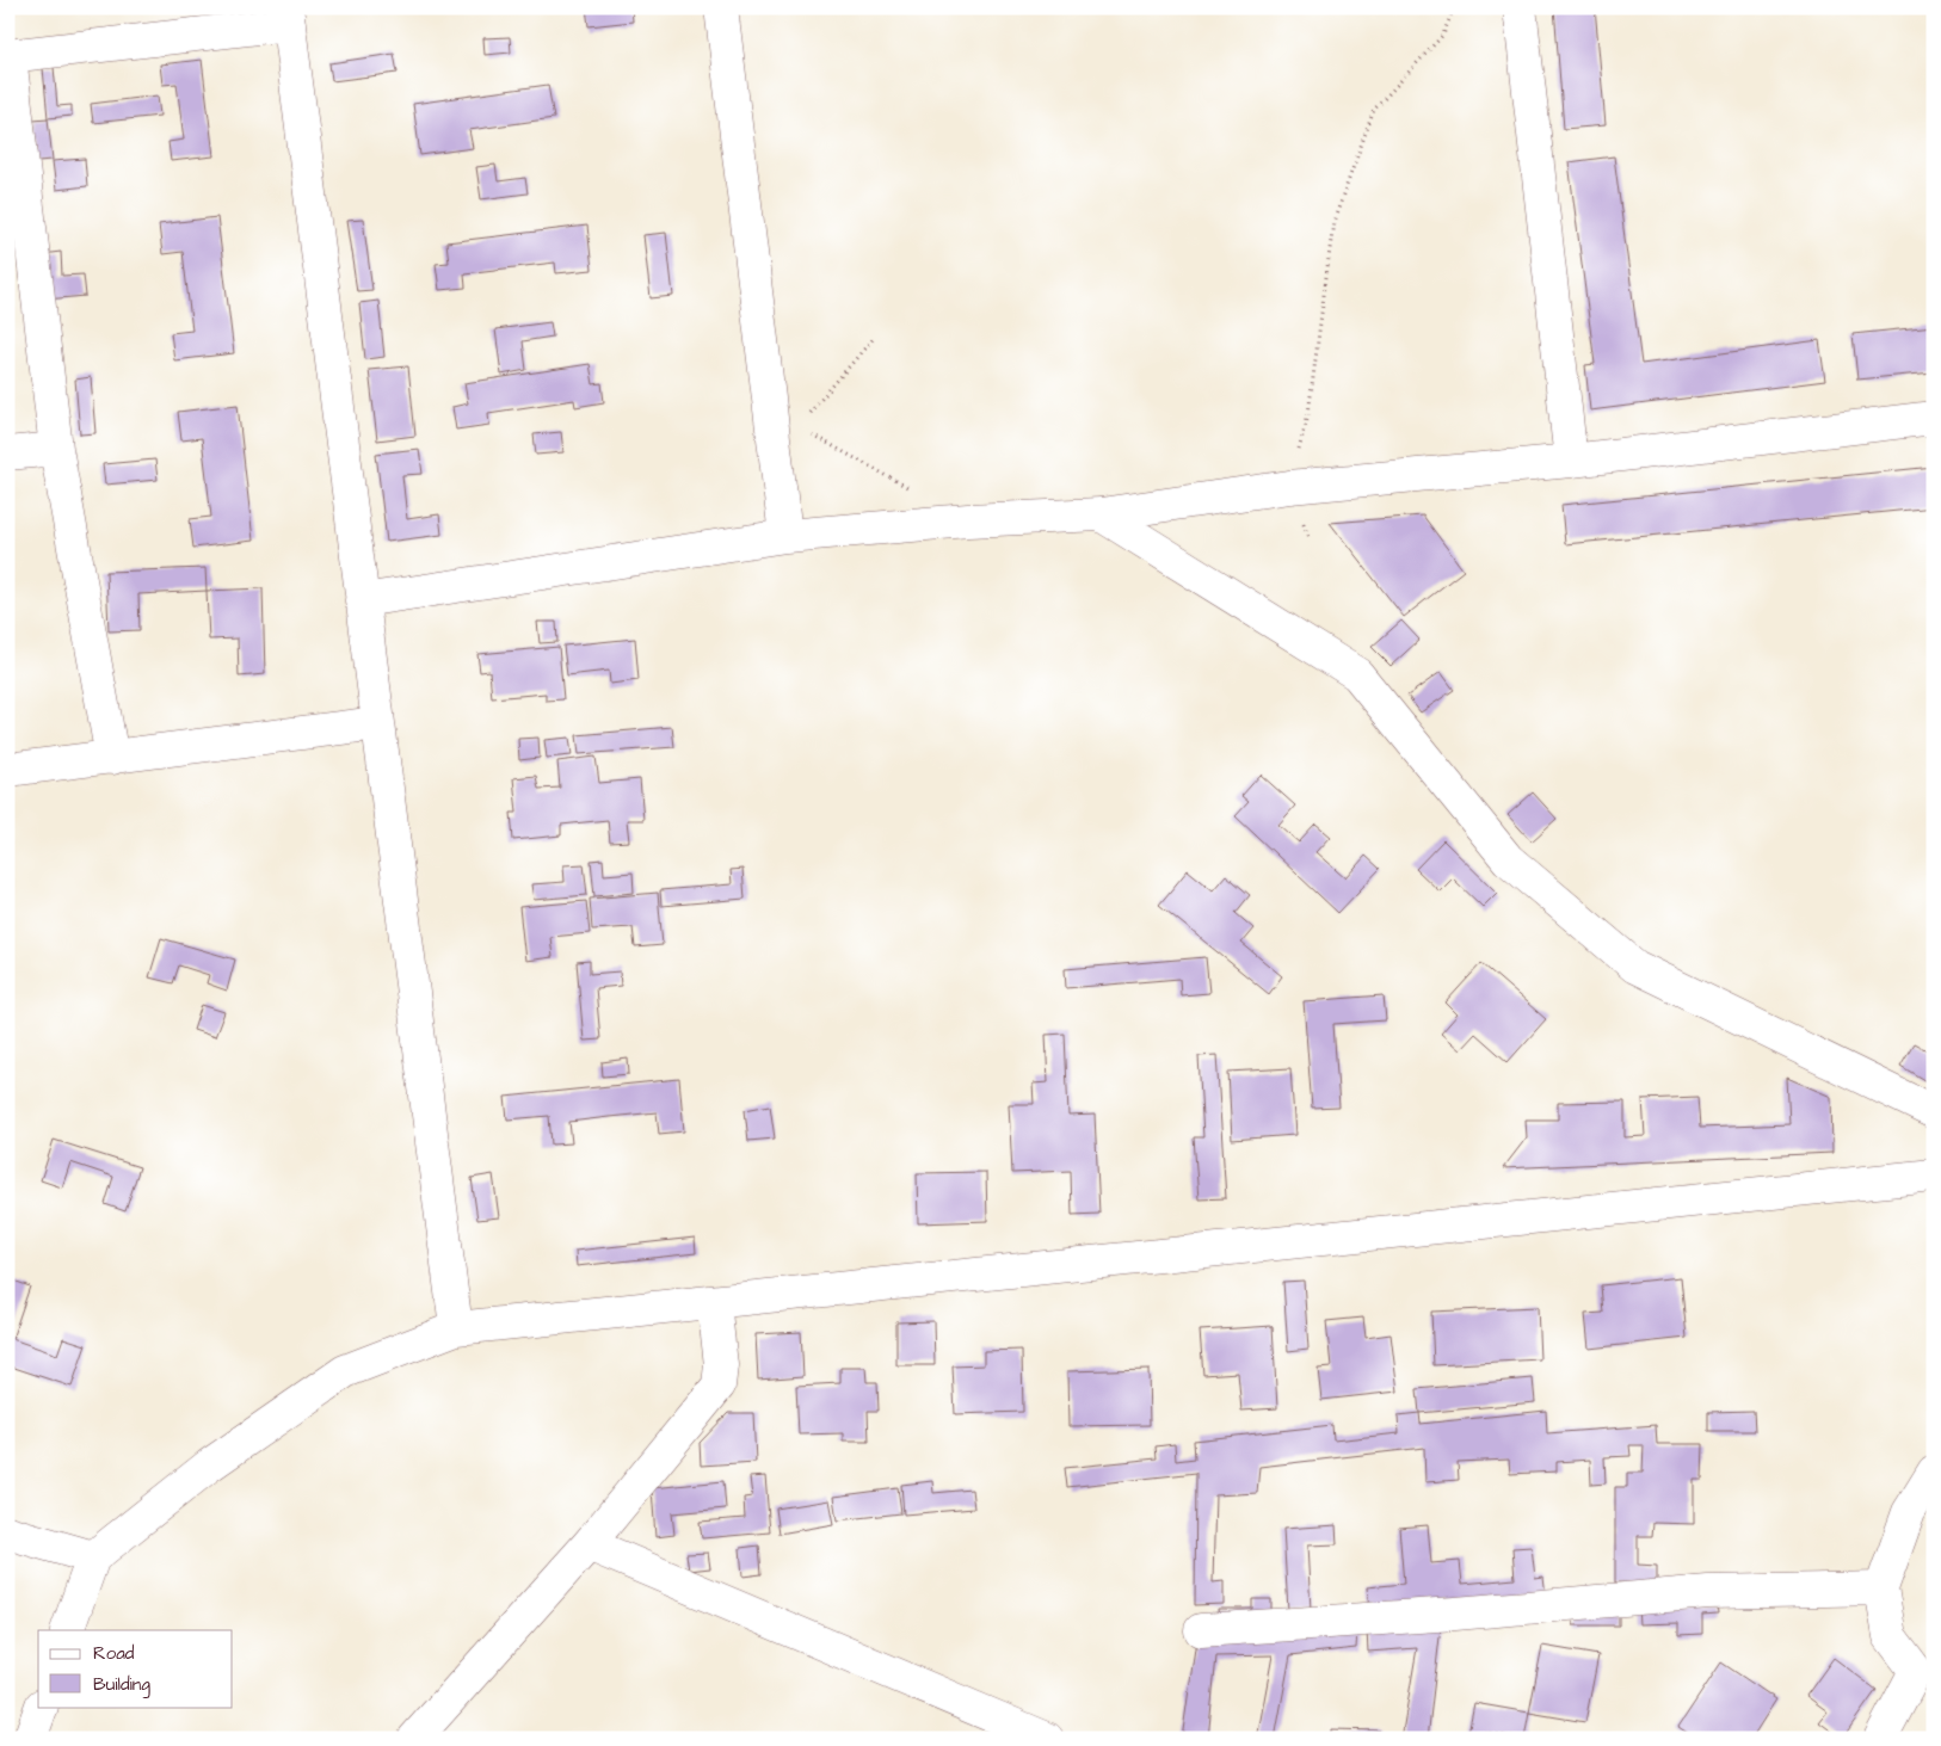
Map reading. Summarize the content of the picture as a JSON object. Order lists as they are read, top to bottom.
{
  "legend": ["Road", "Building"]
}
